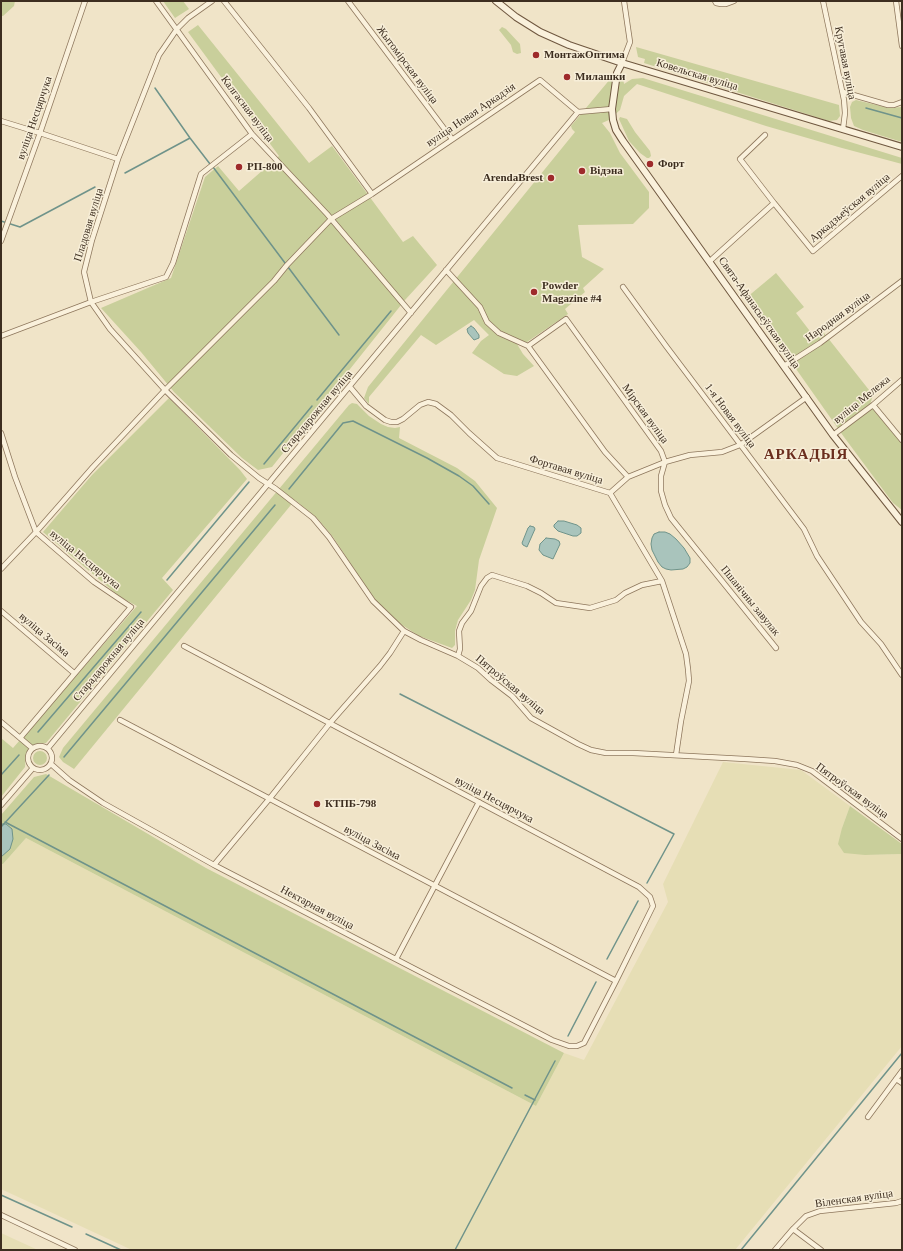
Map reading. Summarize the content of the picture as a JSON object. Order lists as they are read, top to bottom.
{
  "streets": {
    "street": [
      "Кругавая вуліца",
      "Жытомірская вуліца",
      "Ковельская вуліца",
      "Калгасная вуліца",
      "вуліца Новая Аркадзія",
      "вуліца Несцярчука",
      "Аркадзьеўская вуліца",
      "Пладовая вуліца",
      "Свята-Афанасьеўская вуліца",
      "Народная вуліца",
      "вуліца Мележа",
      "Старадарожная вуліца",
      "Мірская вуліца",
      "1-я Новая вуліца",
      "Фортавая вуліца",
      "Пшанічны завулак",
      "вуліца Засіма",
      "Пятроўская вуліца",
      "Нектарная вуліца",
      "Віленская вуліца"
    ]
  },
  "crossings": [
    ["Кругавая вуліца", "Ковельская вуліца"],
    ["Жытомірская вуліца", "вуліца Новая Аркадзія"],
    ["Ковельская вуліца", "Свята-Афанасьеўская вуліца"],
    ["Калгасная вуліца", "вуліца Новая Аркадзія"],
    ["Калгасная вуліца", "Пладовая вуліца"],
    ["Калгасная вуліца", "Старадарожная вуліца"],
    ["вуліца Новая Аркадзія", "вуліца Несцярчука"],
    ["вуліца Новая Аркадзія", "Пладовая вуліца"],
    ["вуліца Новая Аркадзія", "Старадарожная вуліца"],
    ["вуліца Несцярчука", "Старадарожная вуліца"],
    ["вуліца Несцярчука", "вуліца Засіма"],
    ["вуліца Несцярчука", "Нектарная вуліца"],
    ["Пладовая вуліца", "Старадарожная вуліца"],
    ["Пладовая вуліца", "Пятроўская вуліца"],
    ["Свята-Афанасьеўская вуліца", "Народная вуліца"],
    ["Свята-Афанасьеўская вуліца", "вуліца Мележа"],
    ["Старадарожная вуліца", "Фортавая вуліца"],
    ["Старадарожная вуліца", "вуліца Засіма"],
    ["Старадарожная вуліца", "Пятроўская вуліца"],
    ["Старадарожная вуліца", "Нектарная вуліца"],
    ["Мірская вуліца", "Фортавая вуліца"],
    ["Мірская вуліца", "Пшанічны завулак"],
    ["Фортавая вуліца", "Пятроўская вуліца"]
  ],
  "districts": ["АРКАДЫЯ"],
  "places": [
    "МонтажОптима",
    "Милашки",
    "Форт",
    "РП-800",
    "Відэна",
    "ArendaBrest",
    "Powder Magazine #4",
    "КТПБ-798"
  ]
}
